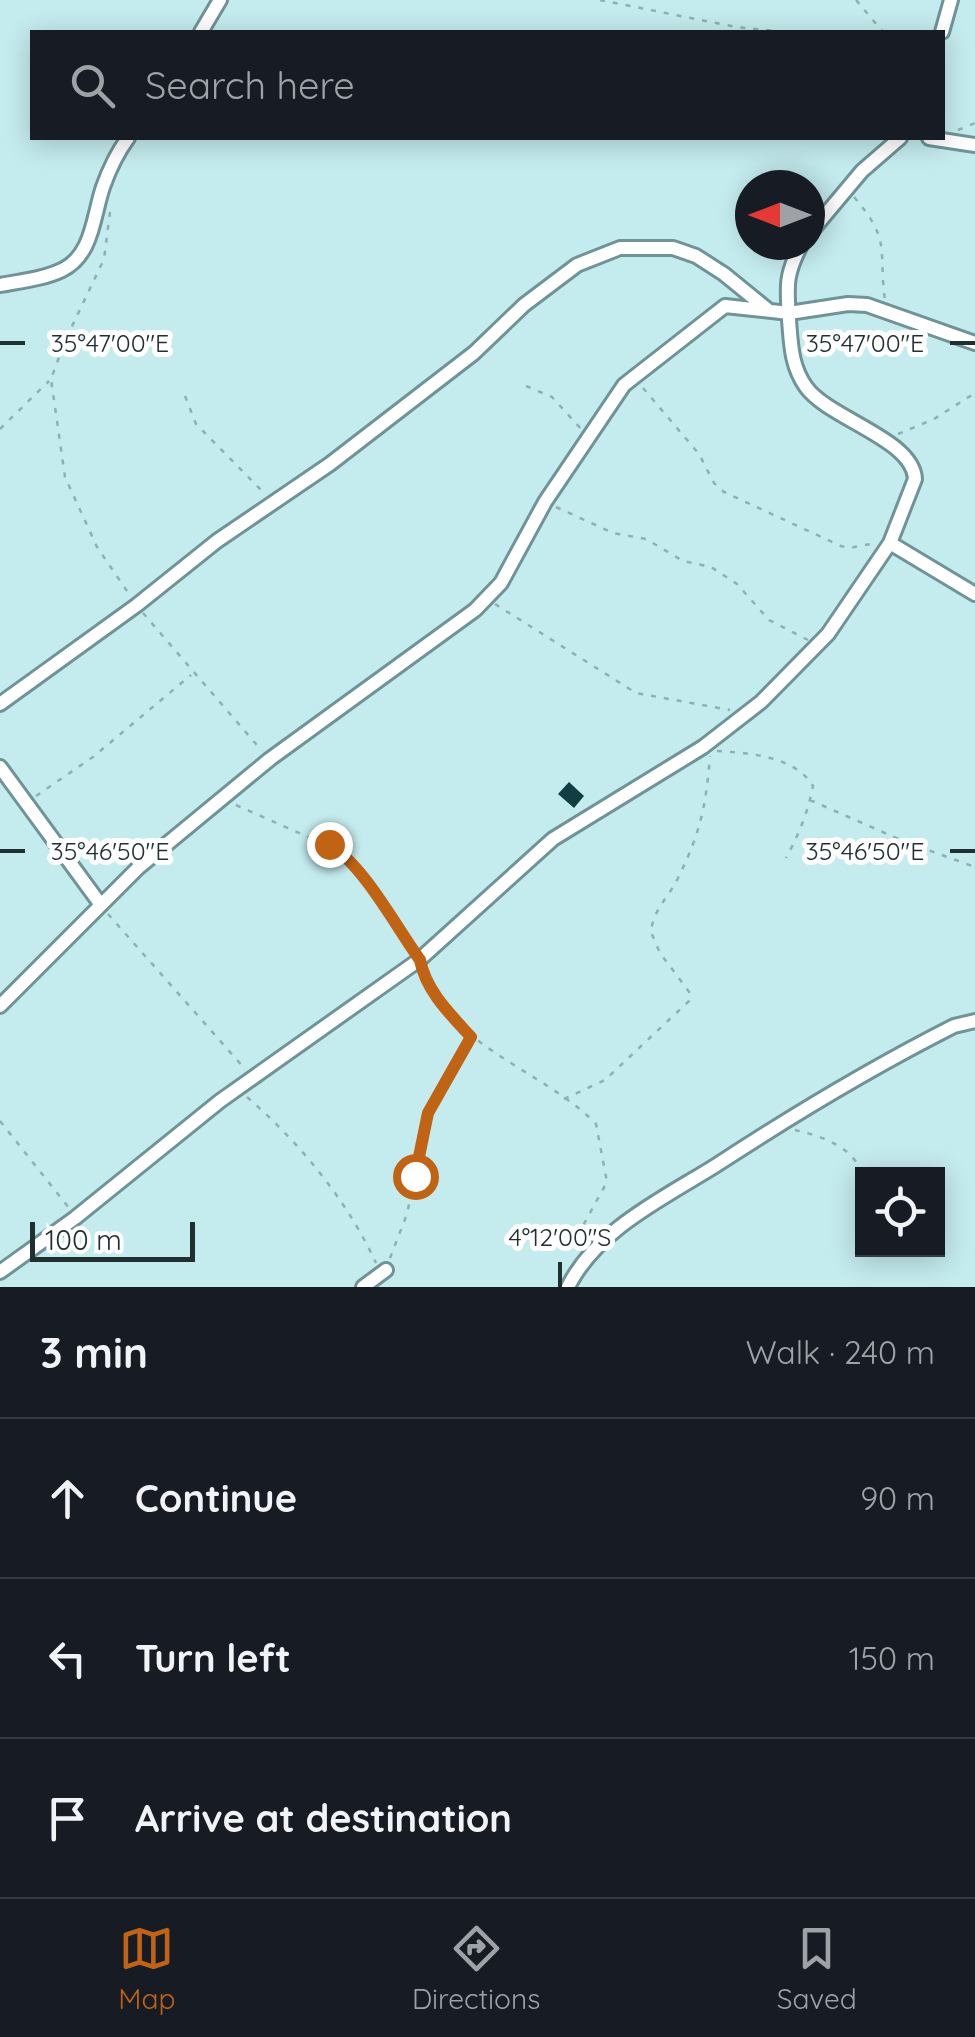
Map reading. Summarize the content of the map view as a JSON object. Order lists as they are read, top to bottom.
{
  "scale_bar": "100 m",
  "north": "left",
  "page": {
    "search": "Search here",
    "scale": "100 m",
    "heading": ["3 min", "Walk · 240 m"],
    "list": [
      ["Continue", "90 m"],
      ["Turn left", "150 m"],
      "Arrive at destination"
    ],
    "nav": ["Map", "Directions", "Saved"]
  },
  "coordinates": ["35°47'00\"E", "35°46'50\"E", "4°12'00\"S"]
}
